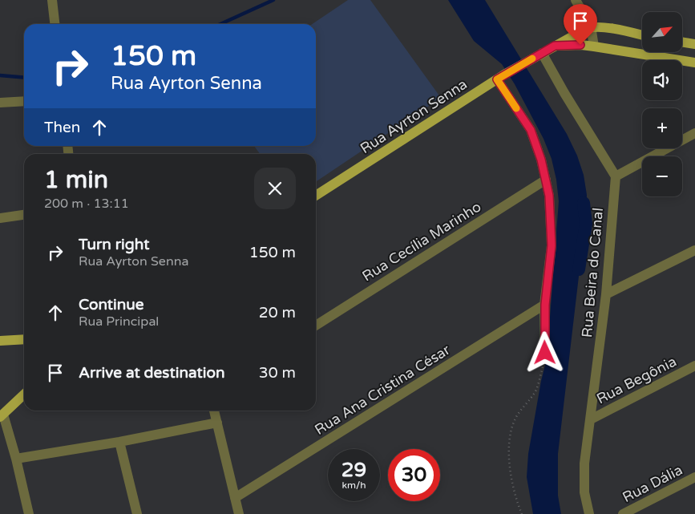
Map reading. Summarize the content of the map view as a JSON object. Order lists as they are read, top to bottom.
{
  "streets": {
    "main road": ["Rua Ayrton Senna"],
    "street": [
      "Rua Cecília Marinho",
      "Rua Beira do Canal",
      "Rua Begônia",
      "Rua Ana Cristina César",
      "Rua Dália"
    ]
  },
  "crossings": [
    ["Rua Beira do Canal", "Rua Begônia"]
  ],
  "north": "top right",
  "page": {
    "map_buttons": ["+", "−"],
    "turn": ["150 m", "Rua Ayrton Senna"],
    "then": "Then",
    "heading": ["1 min", "200 m · 13:11"],
    "list": [
      {
        "name": "Turn right",
        "note": "Rua Ayrton Senna",
        "value": "150 m"
      },
      {
        "name": "Continue",
        "note": "Rua Principal",
        "value": "20 m"
      },
      {
        "name": "Arrive at destination",
        "value": "30 m"
      }
    ],
    "speed": "29 km/h",
    "limit": "30"
  }
}
